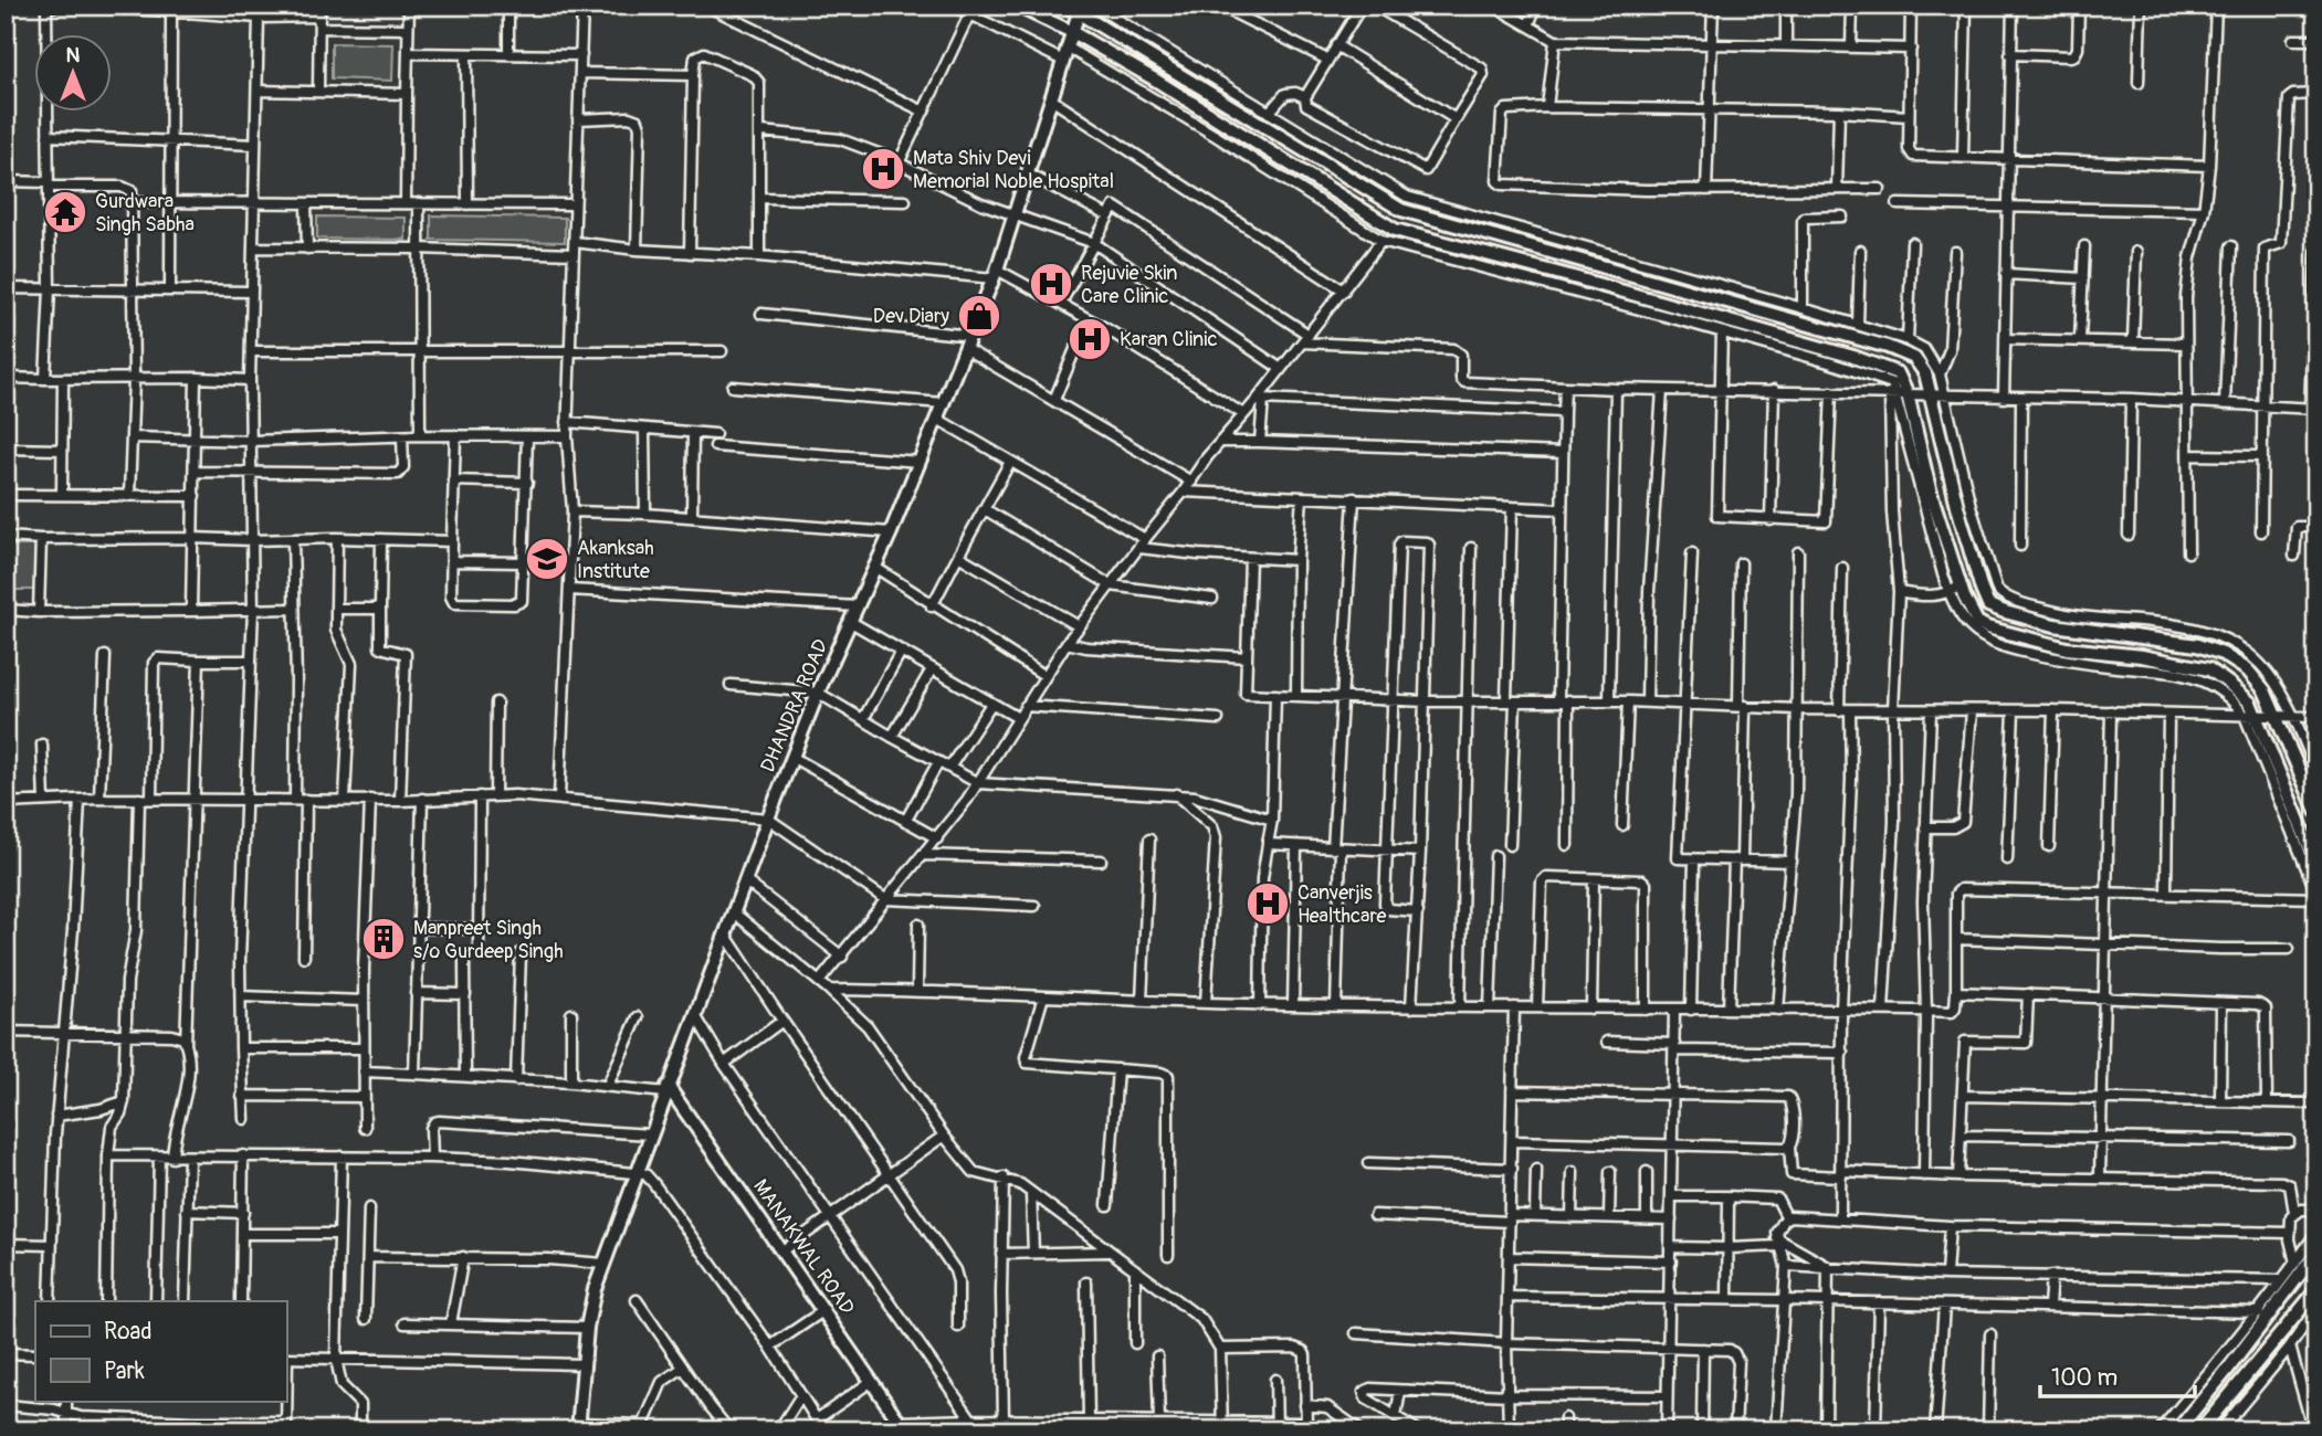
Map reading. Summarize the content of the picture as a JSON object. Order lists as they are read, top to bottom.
{
  "streets": {
    "street": ["DHANDRA ROAD", "MANAKWAL ROAD"]
  },
  "crossings": [
    ["DHANDRA ROAD", "MANAKWAL ROAD"]
  ],
  "places": {
    "hospital": [
      "Mata Shiv Devi Memorial Noble Hospital",
      "Rejuvie Skin Care Clinic",
      "Karan Clinic",
      "Canverjis Healthcare"
    ],
    "temple": ["Gurdwara Singh Sabha"],
    "shop": ["Dev Diary"],
    "school or university": ["Akanksah Institute"],
    "building": ["Manpreet Singh s/o Gurdeep Singh"]
  },
  "legend": ["Road", "Park"],
  "scale_bar": "100 m",
  "north": "top"
}
